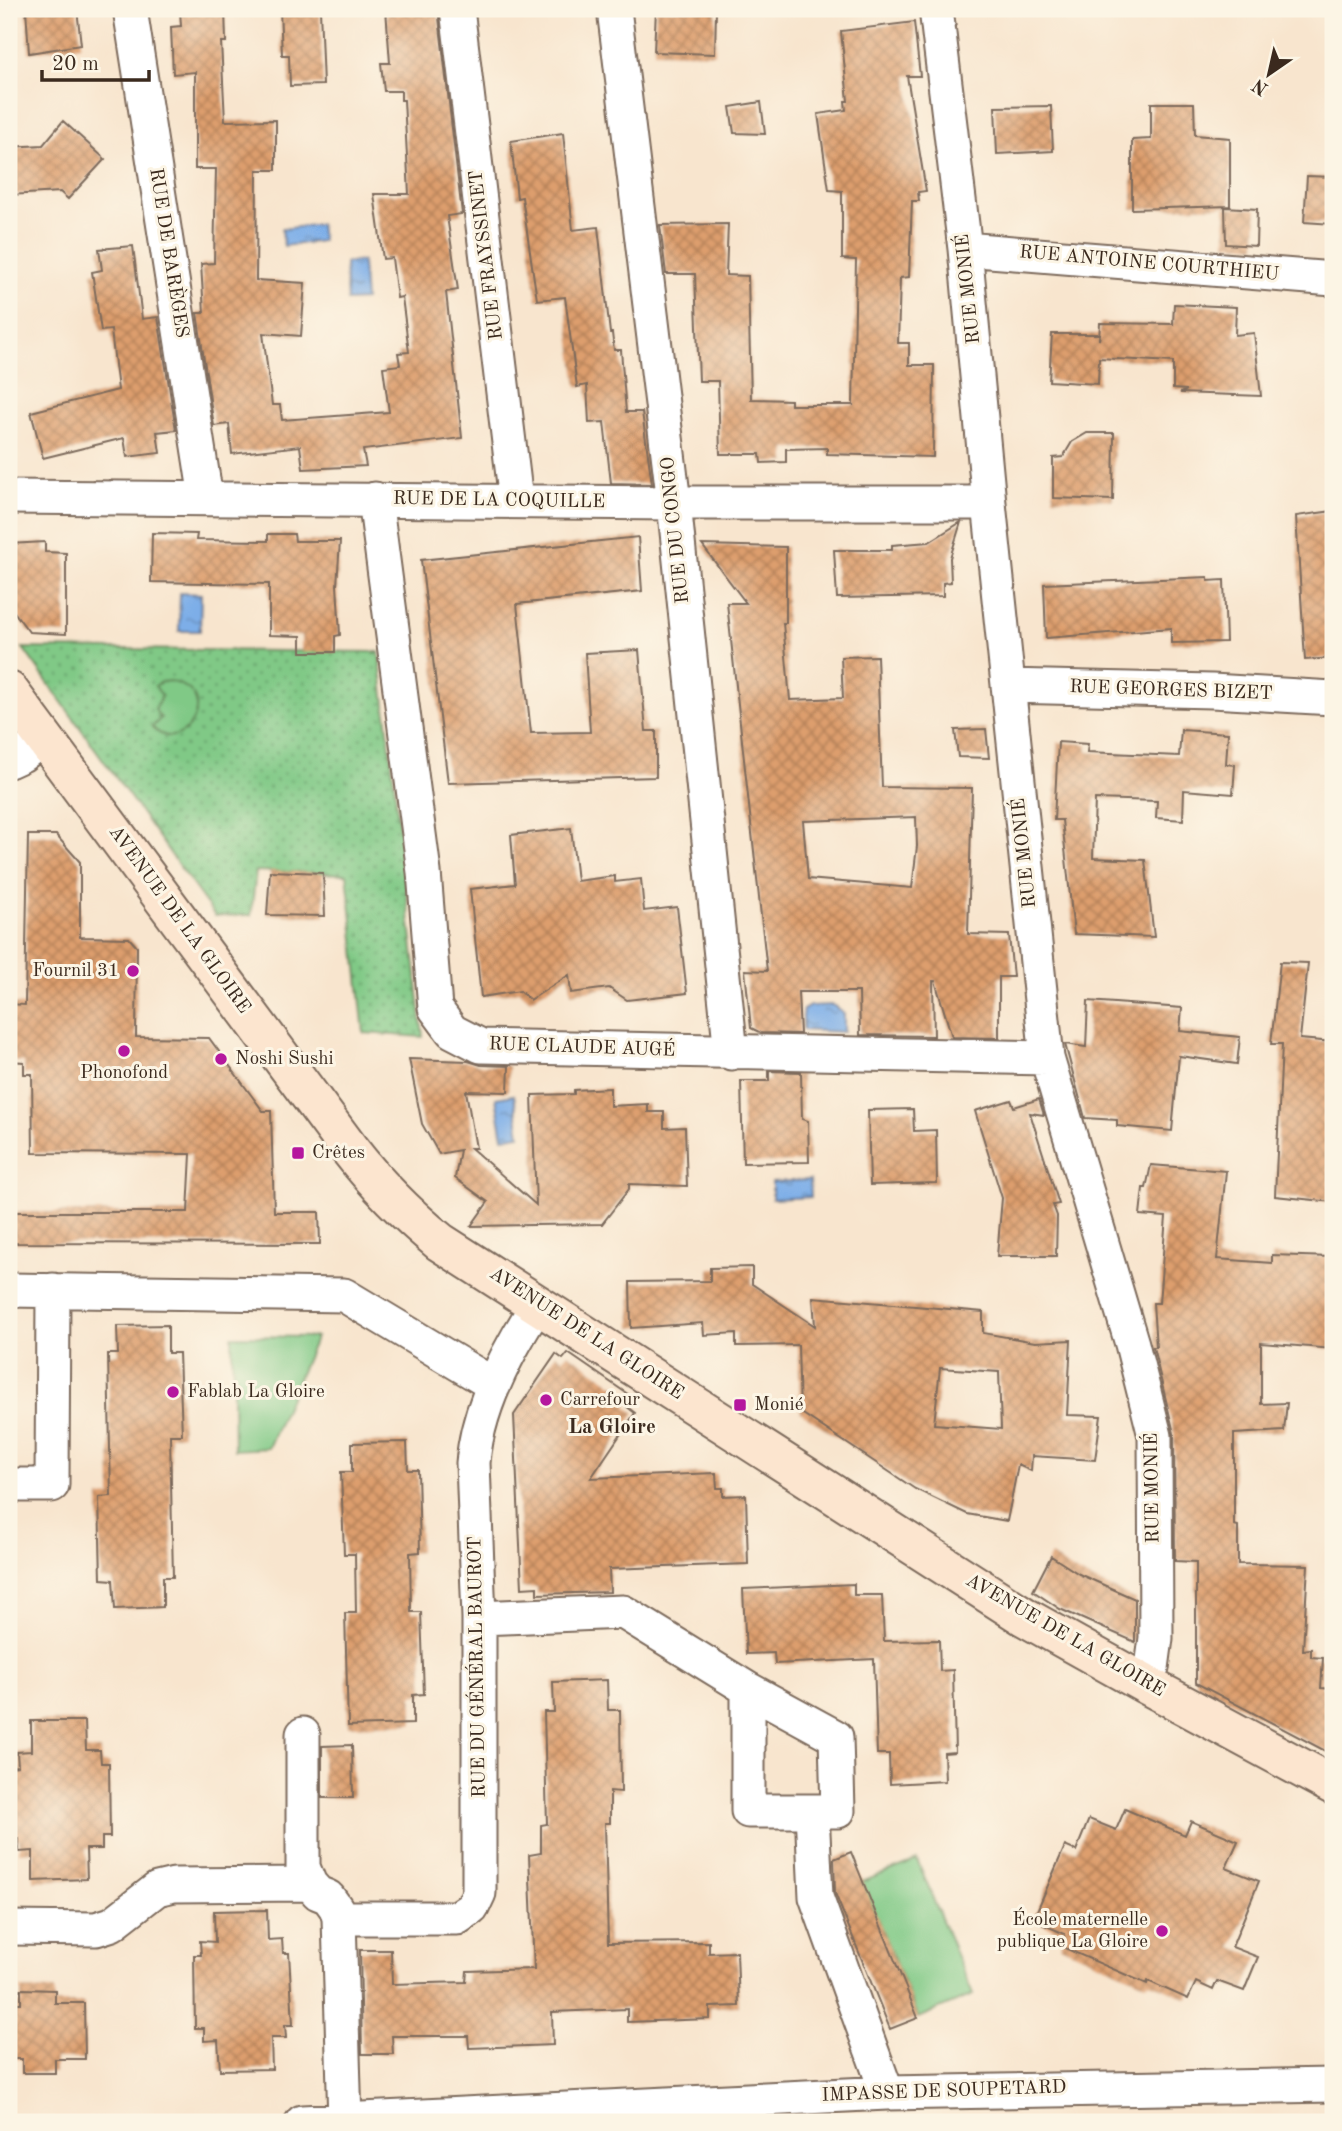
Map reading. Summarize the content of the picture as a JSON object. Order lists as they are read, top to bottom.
{
  "streets": {
    "street": [
      "RUE DE BARÈGES",
      "RUE FRAYSSINET",
      "RUE ANTOINE COURTHIEU",
      "RUE MONIÉ",
      "RUE DE LA COQUILLE",
      "RUE DU CONGO",
      "RUE GEORGES BIZET",
      "AVENUE DE LA GLOIRE",
      "RUE CLAUDE AUGÉ",
      "RUE DU GÉNÉRAL BAUROT",
      "IMPASSE DE SOUPETARD"
    ]
  },
  "crossings": [
    ["RUE DE BARÈGES", "RUE DE LA COQUILLE"],
    ["RUE FRAYSSINET", "RUE DE LA COQUILLE"],
    ["RUE ANTOINE COURTHIEU", "RUE MONIÉ"],
    ["RUE MONIÉ", "RUE DE LA COQUILLE"],
    ["RUE MONIÉ", "RUE GEORGES BIZET"],
    ["RUE MONIÉ", "AVENUE DE LA GLOIRE"],
    ["RUE MONIÉ", "RUE CLAUDE AUGÉ"],
    ["RUE DE LA COQUILLE", "RUE DU CONGO"],
    ["RUE DE LA COQUILLE", "RUE CLAUDE AUGÉ"],
    ["RUE DU CONGO", "RUE CLAUDE AUGÉ"],
    ["AVENUE DE LA GLOIRE", "RUE DU GÉNÉRAL BAUROT"]
  ],
  "districts": ["La Gloire"],
  "places": {
    "other": [
      "Fournil 31",
      "Phonofond",
      "Noshi Sushi",
      "Fablab La Gloire",
      "Carrefour",
      "École maternelle publique La Gloire"
    ],
    "transit": ["Crêtes", "Monié"]
  },
  "scale_bar": "20 m",
  "north": "bottom left"
}
